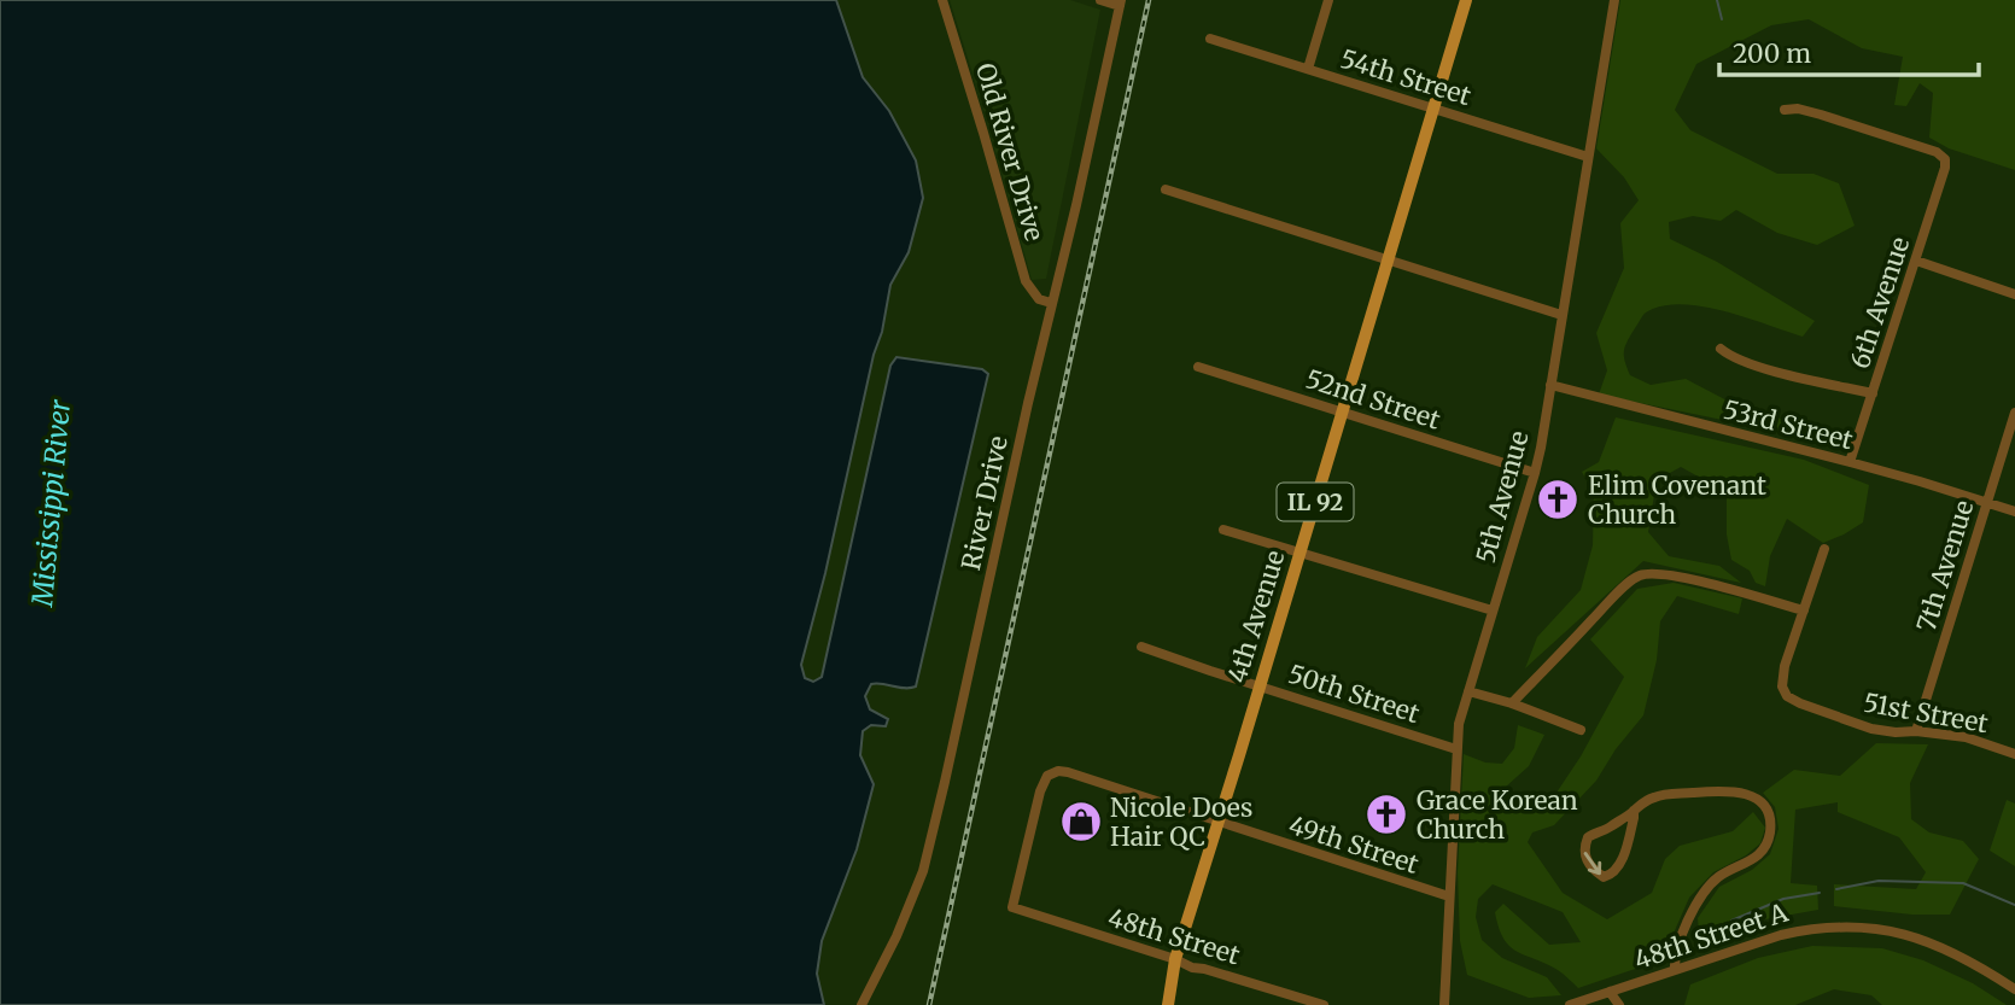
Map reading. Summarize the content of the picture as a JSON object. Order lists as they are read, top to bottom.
{
  "streets": {
    "main road": ["IL 92", "4th Avenue"],
    "street": [
      "54th Street",
      "Old River Drive",
      "6th Avenue",
      "52nd Street",
      "53rd Street",
      "5th Avenue",
      "River Drive",
      "7th Avenue",
      "50th Street",
      "51st Street",
      "49th Street",
      "48th Street",
      "48th Street A"
    ]
  },
  "crossings": [
    ["54th Street", "5th Avenue"],
    ["54th Street", "4th Avenue"],
    ["Old River Drive", "River Drive"],
    ["6th Avenue", "53rd Street"],
    ["52nd Street", "5th Avenue"],
    ["52nd Street", "4th Avenue"],
    ["53rd Street", "5th Avenue"],
    ["53rd Street", "7th Avenue"],
    ["5th Avenue", "50th Street"],
    ["5th Avenue", "49th Street"],
    ["7th Avenue", "51st Street"],
    ["4th Avenue", "50th Street"],
    ["4th Avenue", "49th Street"],
    ["4th Avenue", "48th Street"],
    ["49th Street", "48th Street"]
  ],
  "water": ["Mississippi River"],
  "places": {
    "church": ["Elim Covenant Church", "Grace Korean Church"],
    "shop": ["Nicole Does Hair QC"]
  },
  "scale_bar": "200 m"
}
